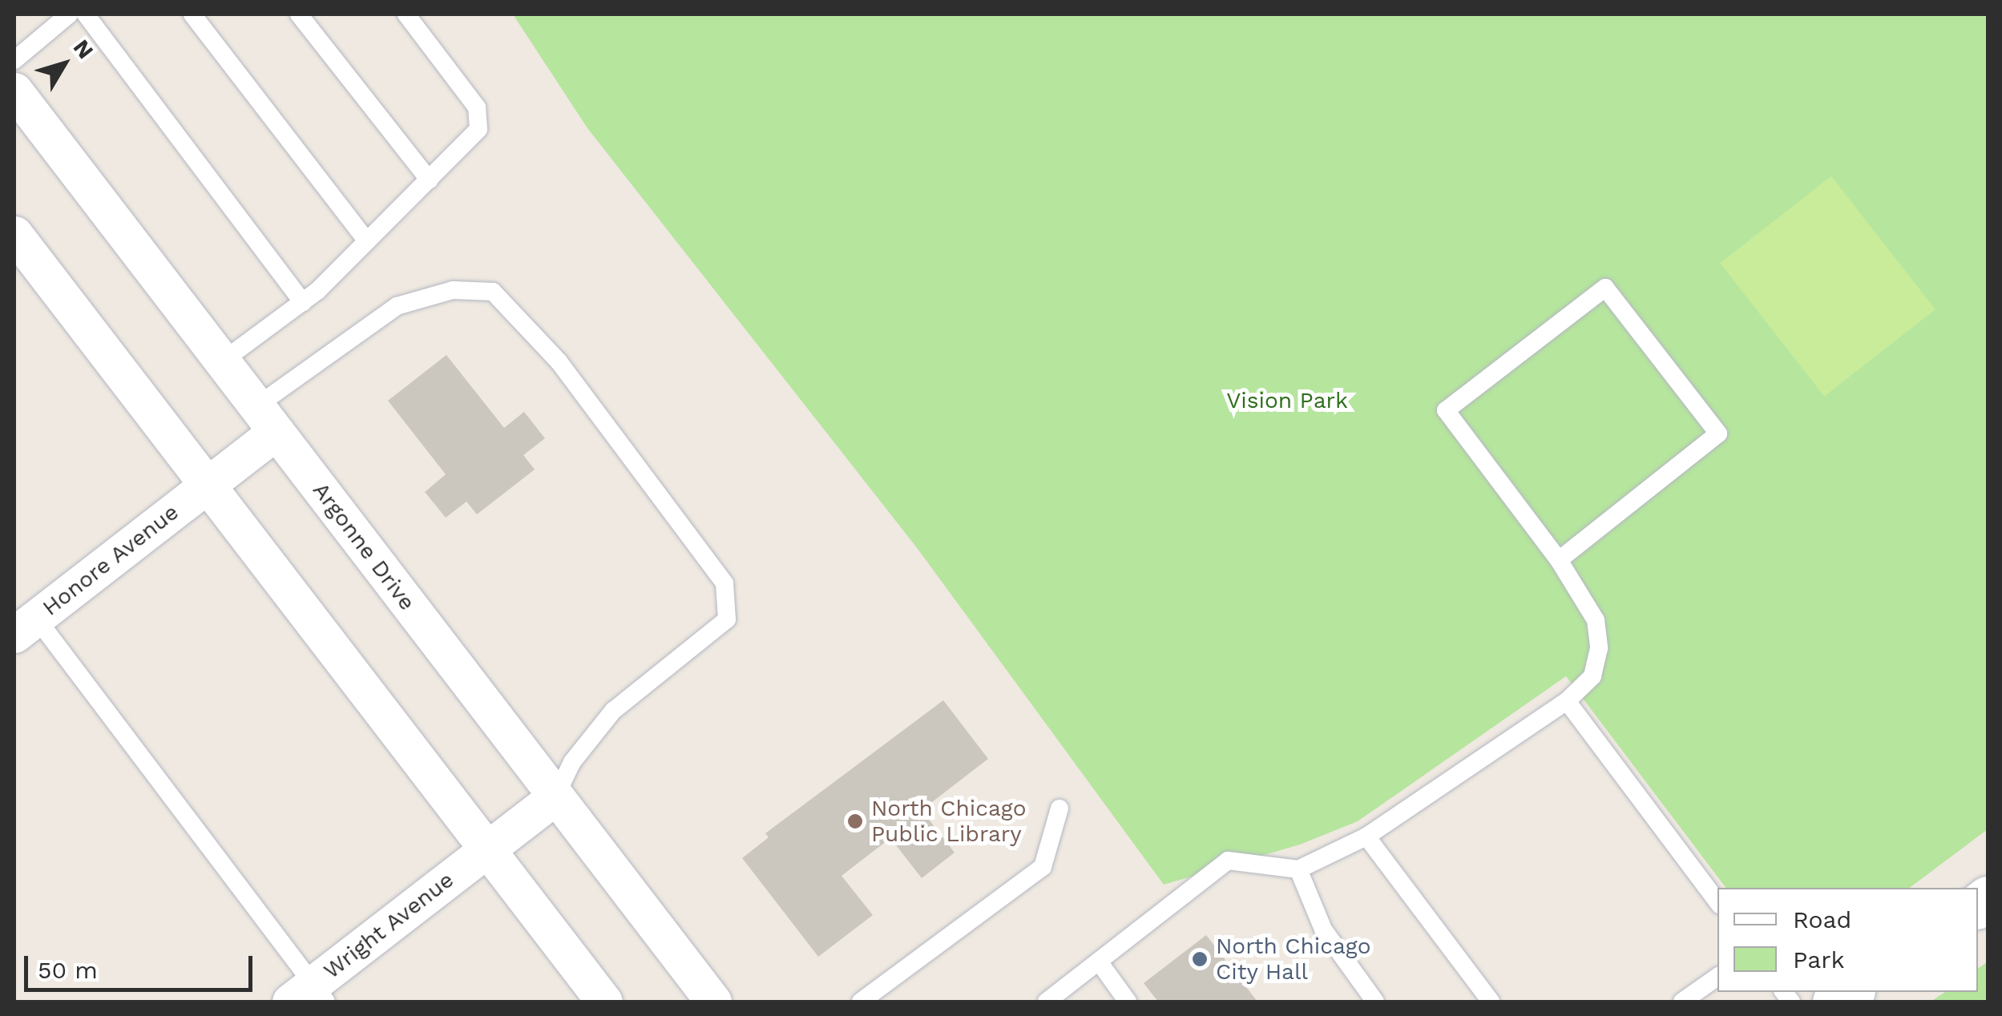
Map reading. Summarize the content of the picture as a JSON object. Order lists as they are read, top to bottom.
{
  "streets": {
    "street": ["Argonne Drive", "Honore Avenue", "Wright Avenue"]
  },
  "crossings": [
    ["Argonne Drive", "Honore Avenue"],
    ["Argonne Drive", "Wright Avenue"]
  ],
  "parks": ["Vision Park"],
  "places": ["North Chicago Public Library", "North Chicago City Hall"],
  "legend": ["Road", "Park"],
  "scale_bar": "50 m",
  "north": "top right"
}
